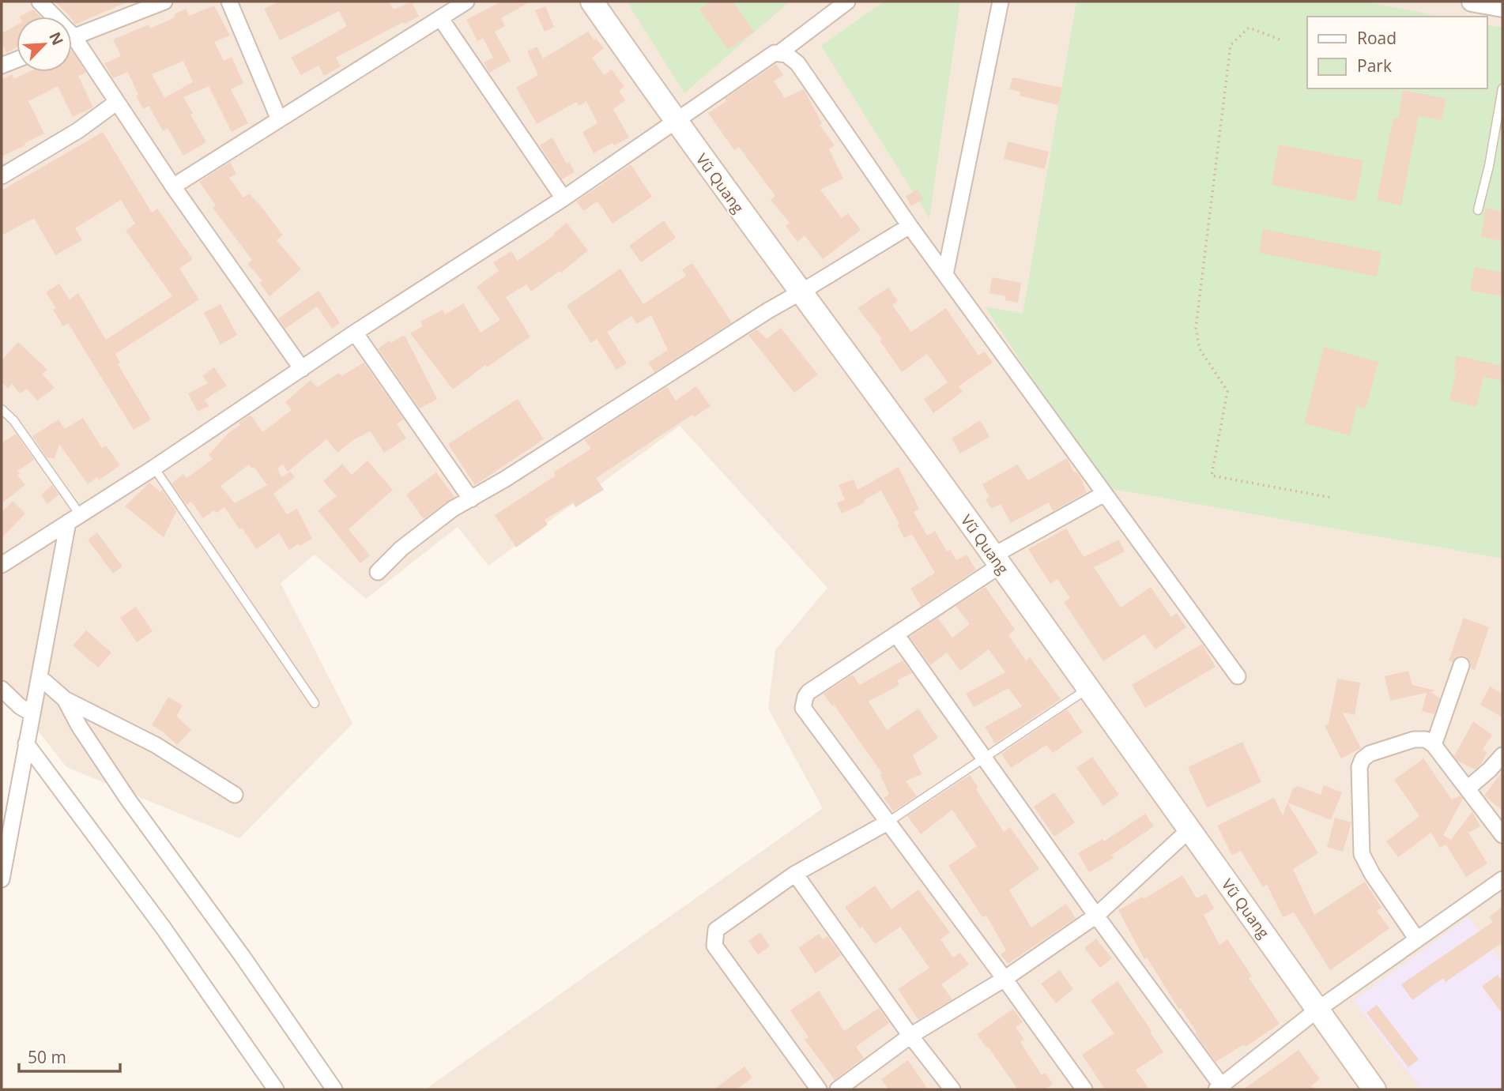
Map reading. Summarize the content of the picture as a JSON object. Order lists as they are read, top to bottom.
{
  "streets": {
    "main road": ["Vũ Quang"]
  },
  "legend": ["Road", "Park"],
  "scale_bar": "50 m",
  "north": "top right"
}
